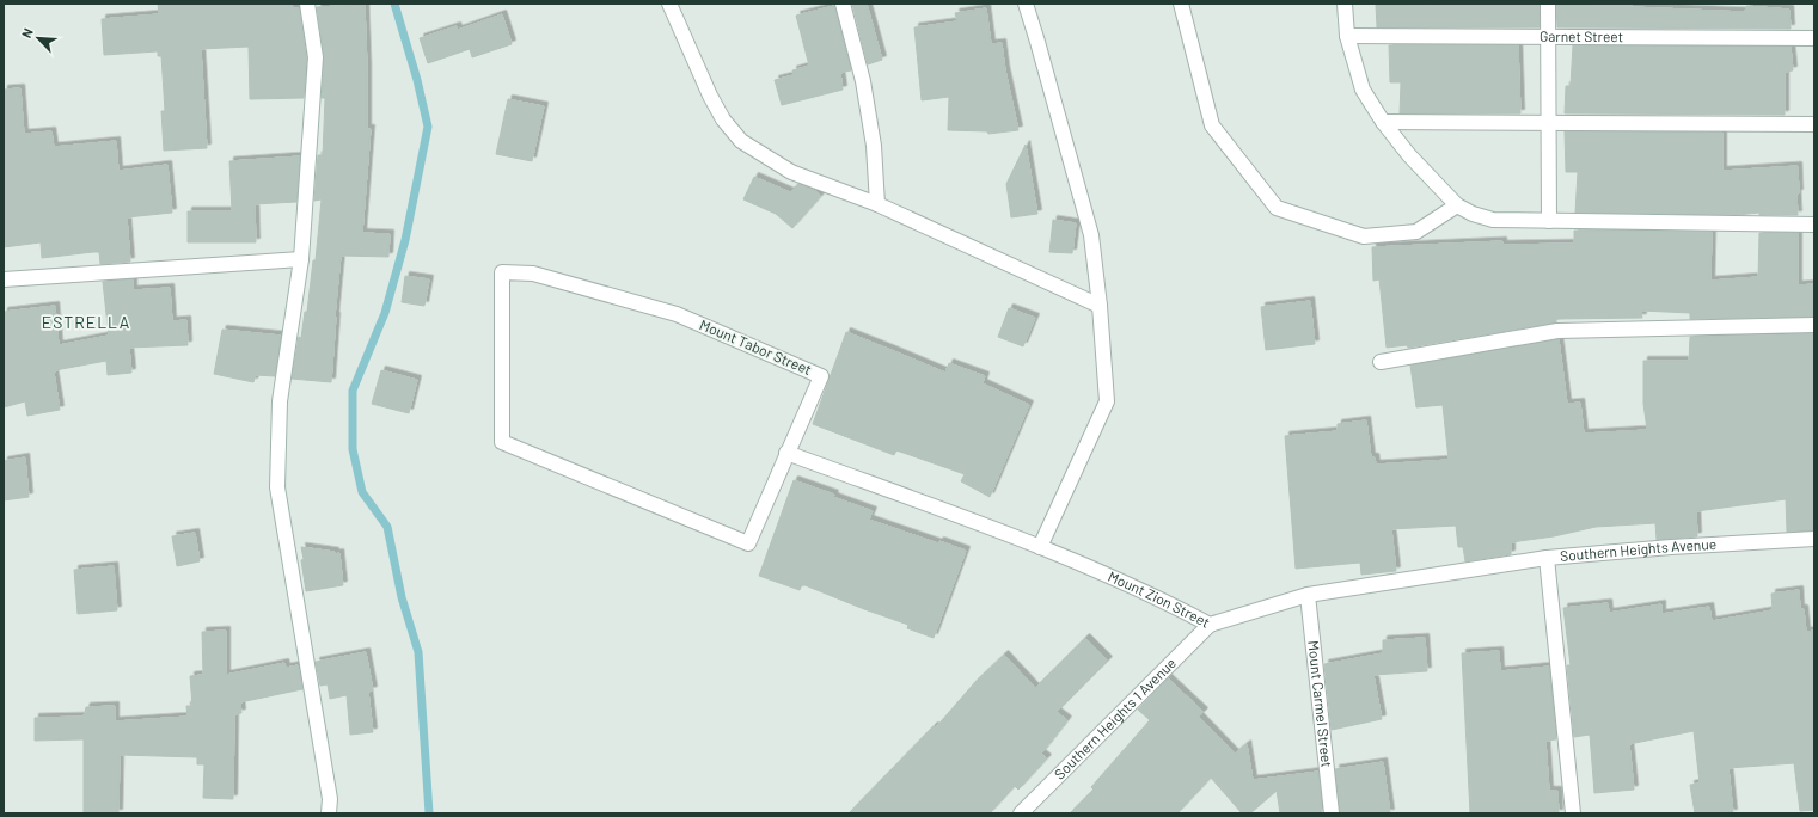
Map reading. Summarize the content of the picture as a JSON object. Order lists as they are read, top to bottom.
{
  "streets": {
    "street": [
      "Garnet Street",
      "Mount Tabor Street",
      "Southern Heights Avenue",
      "Mount Zion Street",
      "Mount Carmel Street",
      "Southern Heights 1 Avenue"
    ]
  },
  "crossings": [
    ["Mount Tabor Street", "Mount Zion Street"],
    ["Southern Heights Avenue", "Mount Zion Street"],
    ["Mount Zion Street", "Mount Carmel Street"],
    ["Mount Zion Street", "Southern Heights 1 Avenue"]
  ],
  "districts": ["ESTRELLA"],
  "north": "top left"
}
